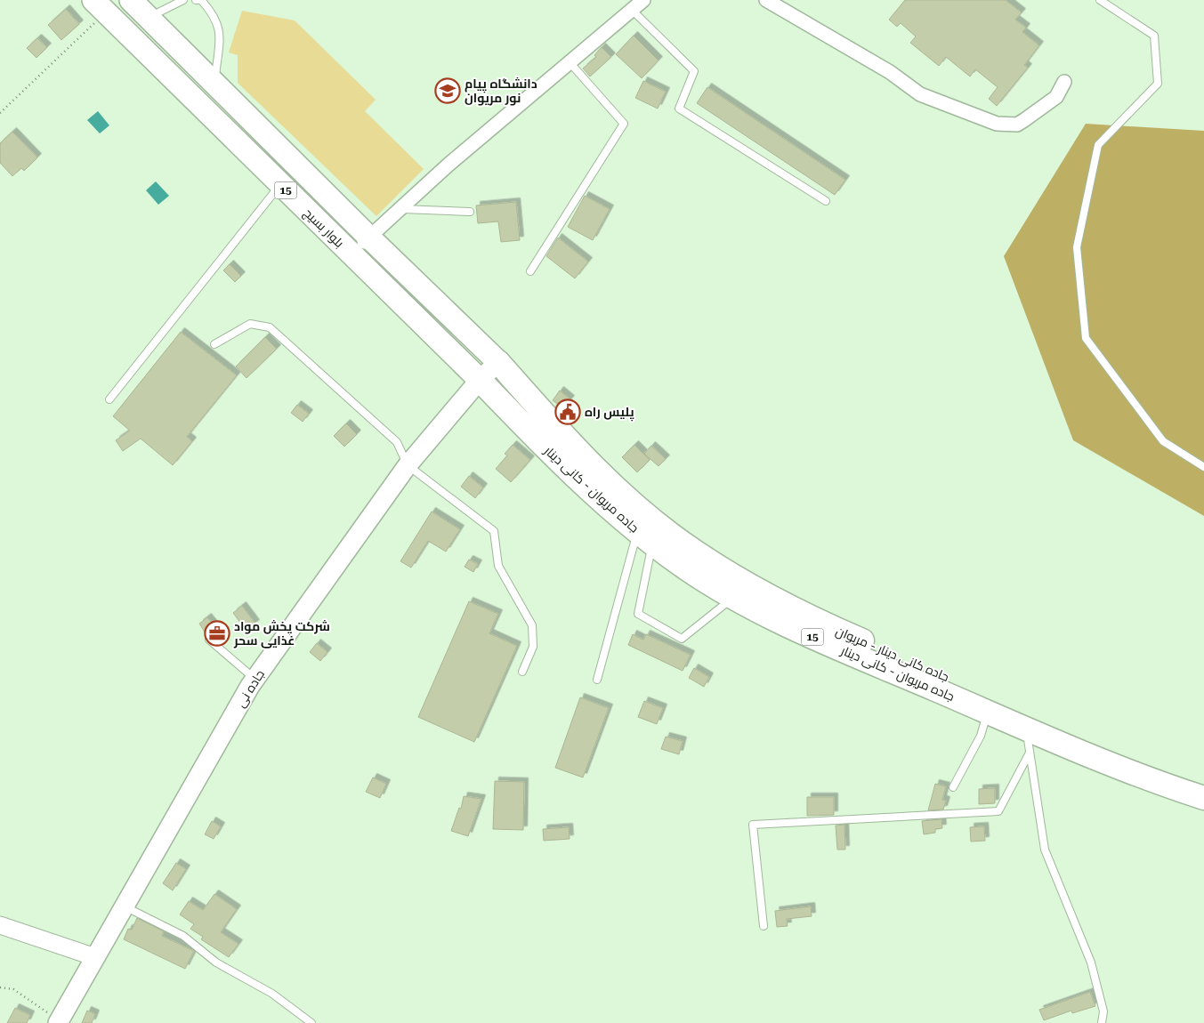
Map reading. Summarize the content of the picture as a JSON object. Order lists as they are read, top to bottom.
{
  "streets": {
    "highway": ["15", "جاده مریوان - کانی دینار", "جاده کانی دینار - مریوان"],
    "main road": ["بلوار بسیج", "جاده نی"]
  },
  "crossings": [
    ["بلوار بسیج", "جاده مریوان - کانی دینار"],
    ["بلوار بسیج", "جاده کانی دینار - مریوان"],
    ["بلوار بسیج", "جاده نی"],
    ["جاده مریوان - کانی دینار", "جاده نی"],
    ["جاده کانی دینار - مریوان", "جاده نی"]
  ],
  "places": {
    "school or university": ["دانشگاه پیام نور مریوان"],
    "public building": ["پلیس راه"],
    "office": ["شرکت پخش مواد غذایی سحر"]
  }
}
